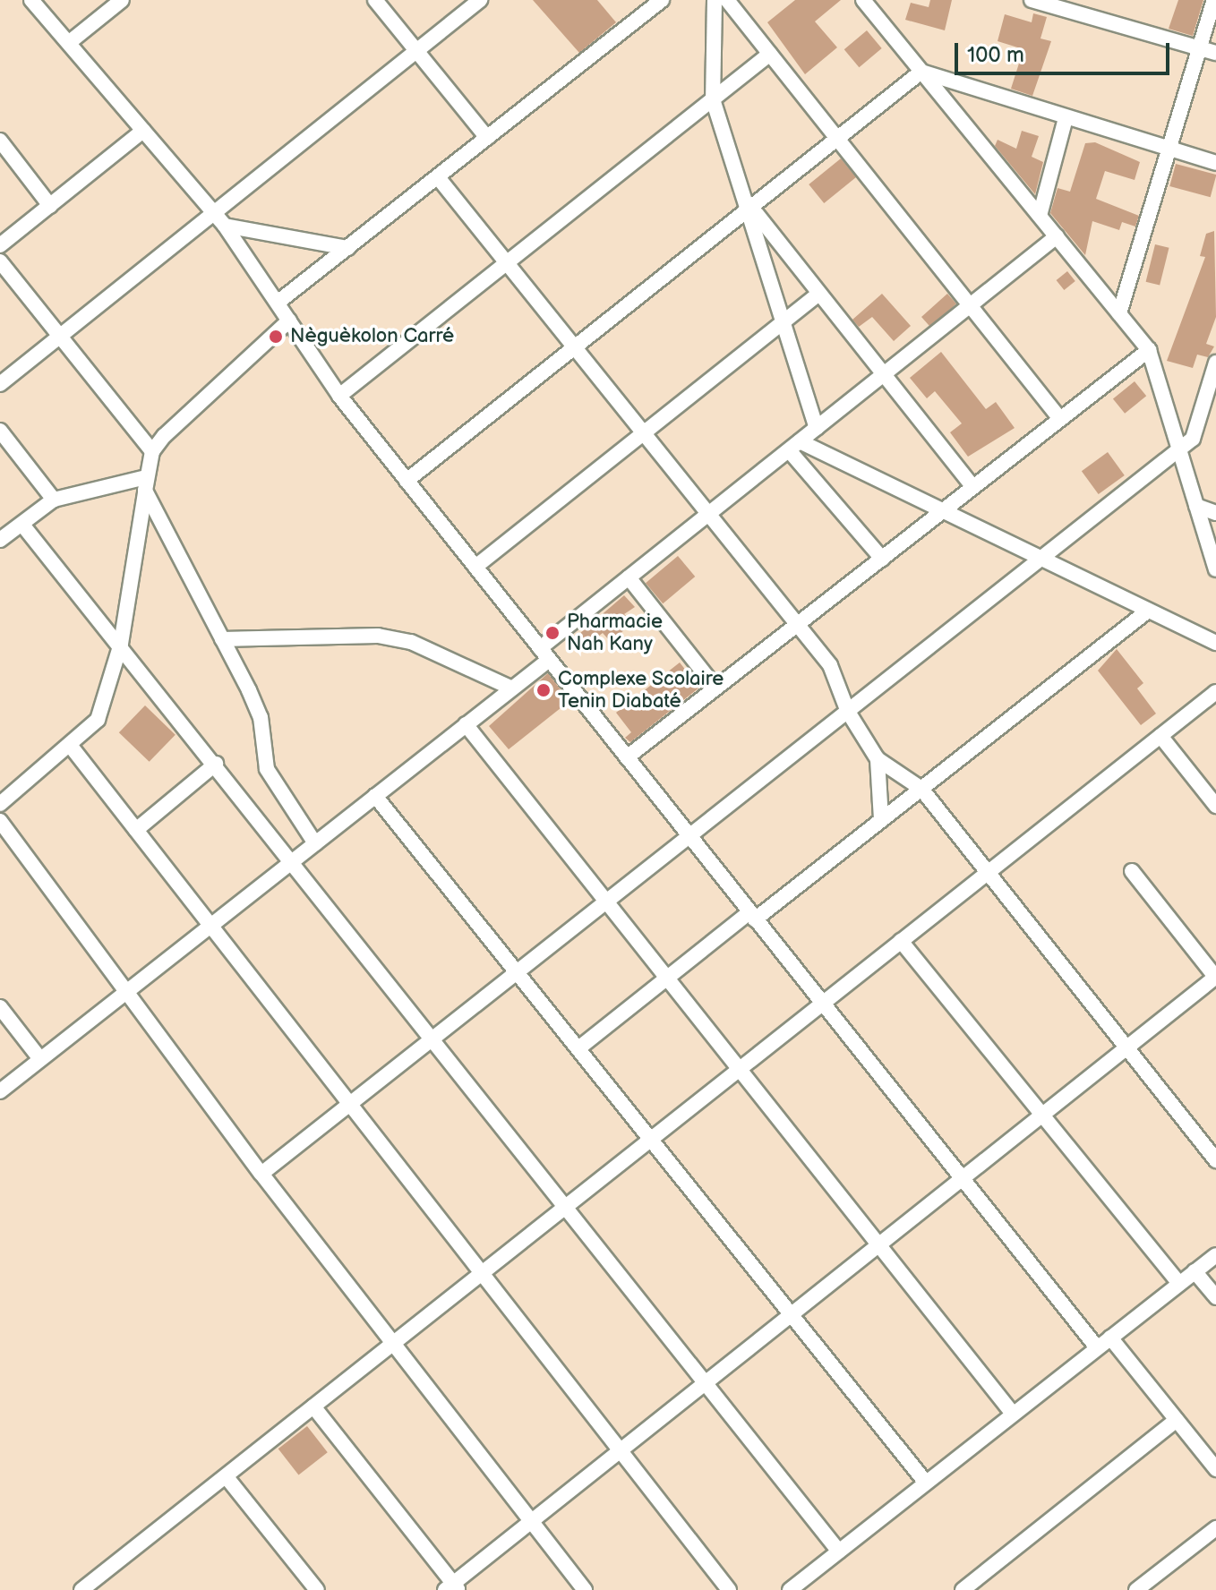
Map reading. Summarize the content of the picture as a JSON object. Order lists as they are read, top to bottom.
{
  "places": ["Nèguèkolon Carré", "Pharmacie Nah Kany", "Complexe Scolaire Tenin Diabaté"],
  "scale_bar": "100 m"
}
